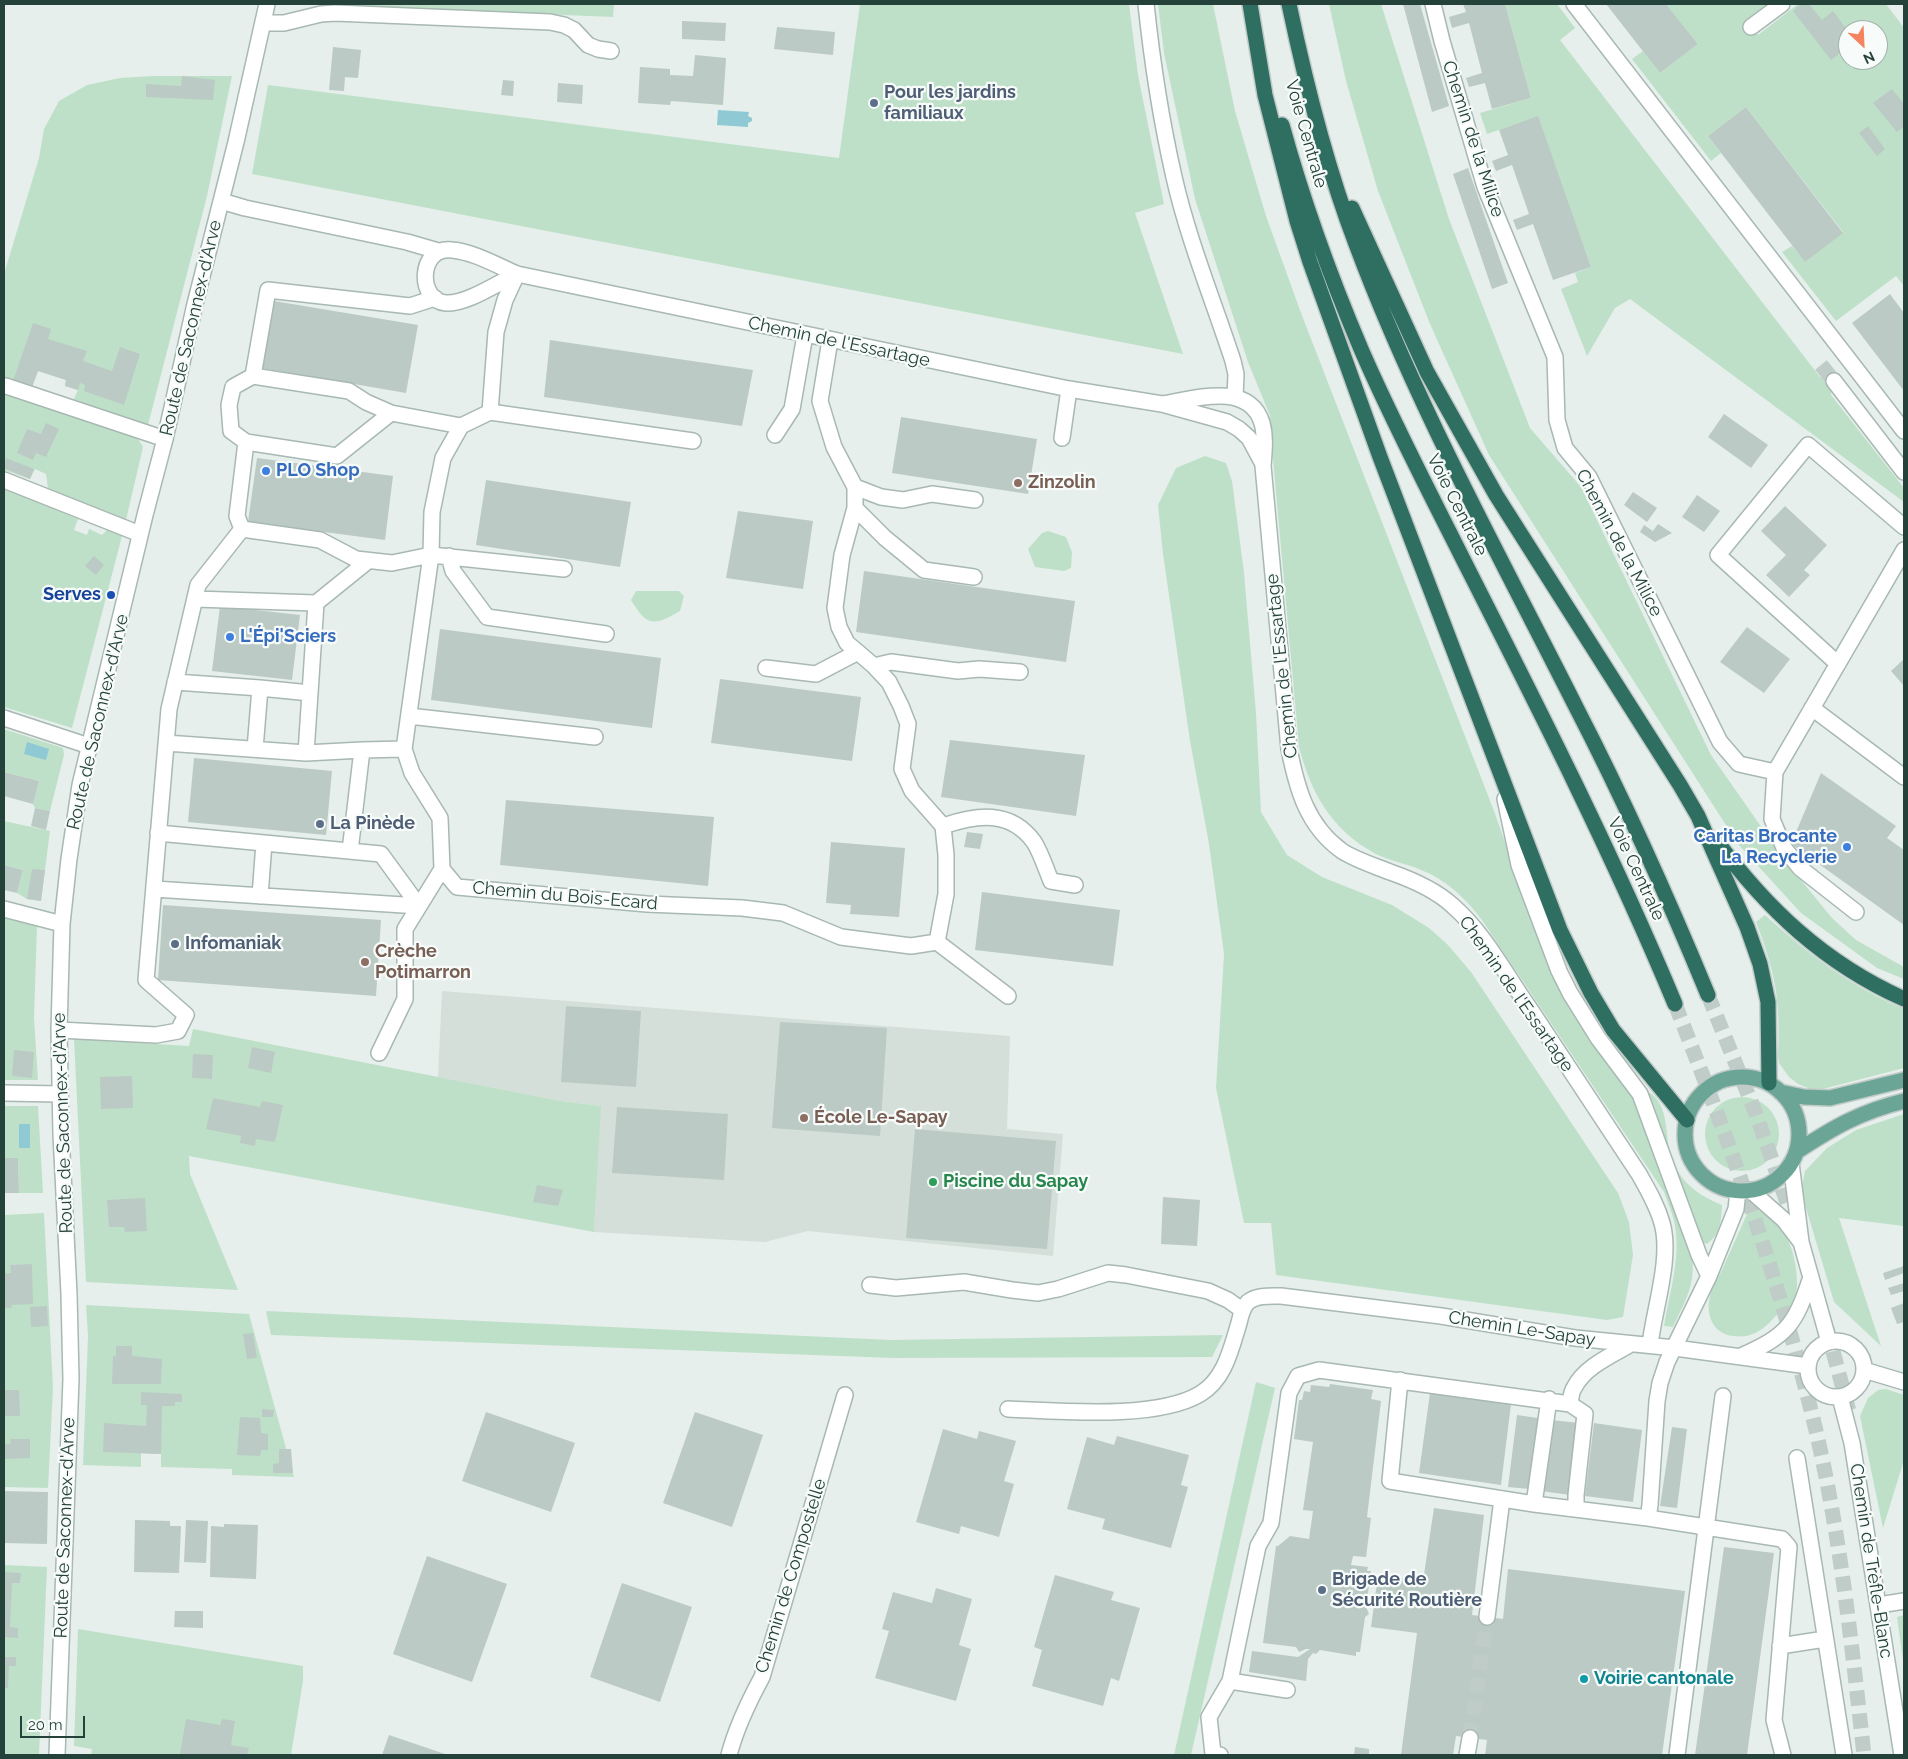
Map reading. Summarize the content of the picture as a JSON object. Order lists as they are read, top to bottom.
{
  "streets": {
    "highway": ["Voie Centrale"],
    "street": [
      "Chemin de la Milice",
      "Route de Saconnex-d'Arve",
      "Chemin de l'Essartage",
      "Chemin du Bois-Ecard",
      "Chemin Le-Sapay",
      "Chemin de Trèfle-Blanc",
      "Chemin de Compostelle"
    ]
  },
  "crossings": [
    ["Route de Saconnex-d'Arve", "Chemin de l'Essartage"],
    ["Chemin de l'Essartage", "Chemin Le-Sapay"],
    ["Chemin Le-Sapay", "Chemin de Trèfle-Blanc"]
  ],
  "places": [
    "Pour les jardins familiaux",
    "PLO Shop",
    "Zinzolin",
    "Serves",
    "L'Épi'Sciers",
    "La Pinède",
    "Caritas Brocante La Recyclerie",
    "Infomaniak",
    "Crèche Potimarron",
    "École Le-Sapay",
    "Piscine du Sapay",
    "Brigade de Sécurité Routière",
    "Voirie cantonale"
  ],
  "scale_bar": "20 m",
  "north": "bottom right"
}
